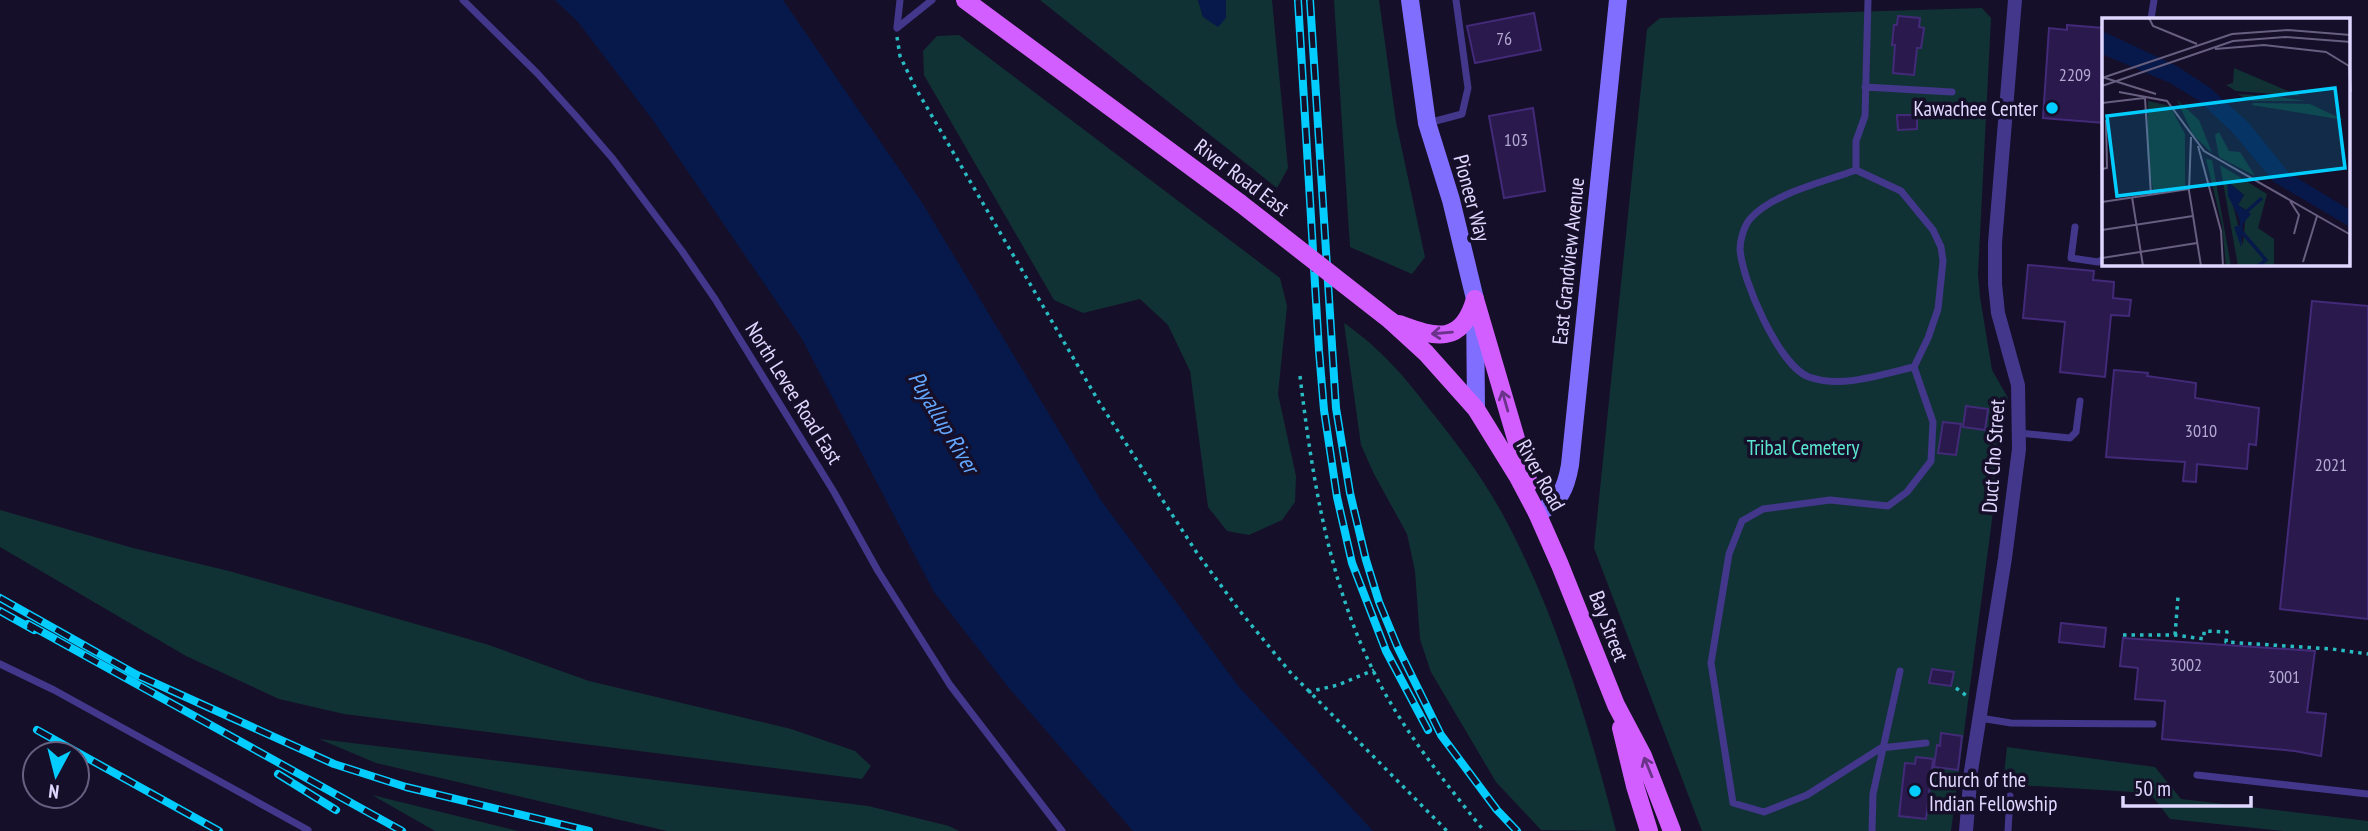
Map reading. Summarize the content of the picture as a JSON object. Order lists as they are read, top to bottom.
{
  "streets": {
    "main road": ["River Road East", "River Road", "Bay Street"],
    "street": ["Pioneer Way", "East Grandview Avenue", "Duct Cho Street"],
    "lane": ["North Levee Road East"]
  },
  "crossings": [
    ["River Road East", "Pioneer Way"],
    ["River Road East", "River Road"],
    ["Pioneer Way", "River Road"],
    ["East Grandview Avenue", "River Road"],
    ["River Road", "Bay Street"]
  ],
  "water": ["Puyallup River"],
  "parks": ["Tribal Cemetery"],
  "places": ["Kawachee Center", "Church of the Indian Fellowship"],
  "house_numbers": [
    "76",
    "2209",
    "103",
    "3010",
    "2021",
    "3002",
    "3001"
  ],
  "scale_bar": "50 m",
  "north": "bottom"
}
